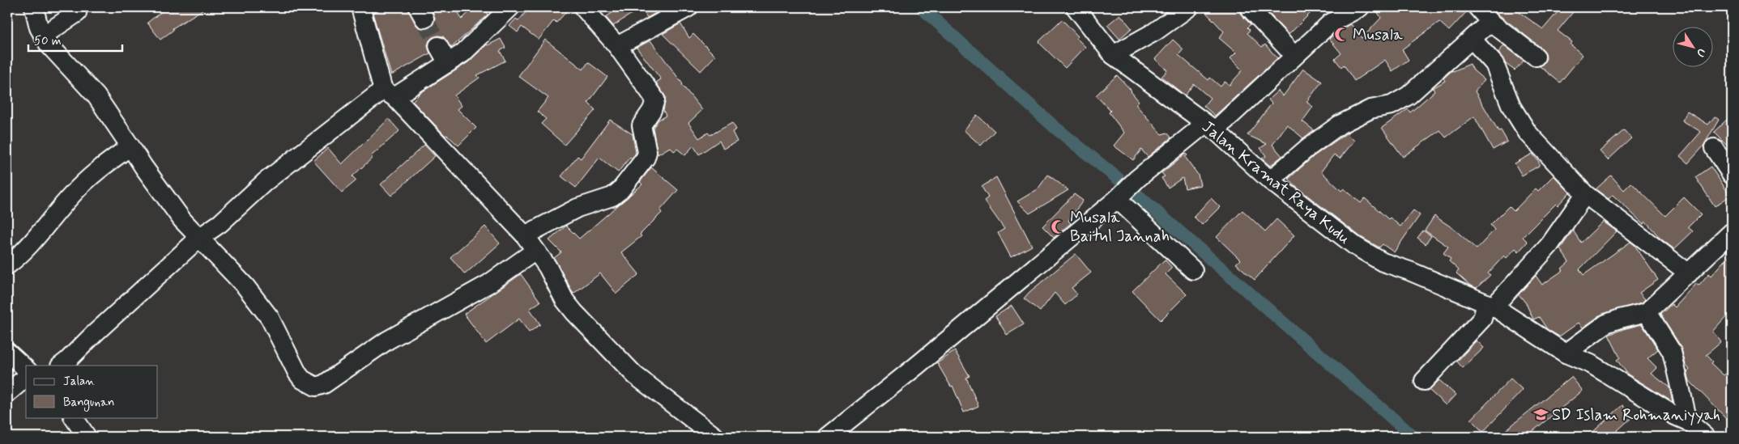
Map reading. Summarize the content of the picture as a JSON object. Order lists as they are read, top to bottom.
{
  "streets": {
    "street": ["Jalan Kramat Raya Kudu"]
  },
  "places": {
    "mosque": ["Musala", "Musala Baitul Jannah"],
    "school or university": ["SD Islam Rohmaniyyah"]
  },
  "legend": ["Jalan", "Bangunan"],
  "scale_bar": "50 m",
  "north": "bottom right"
}
